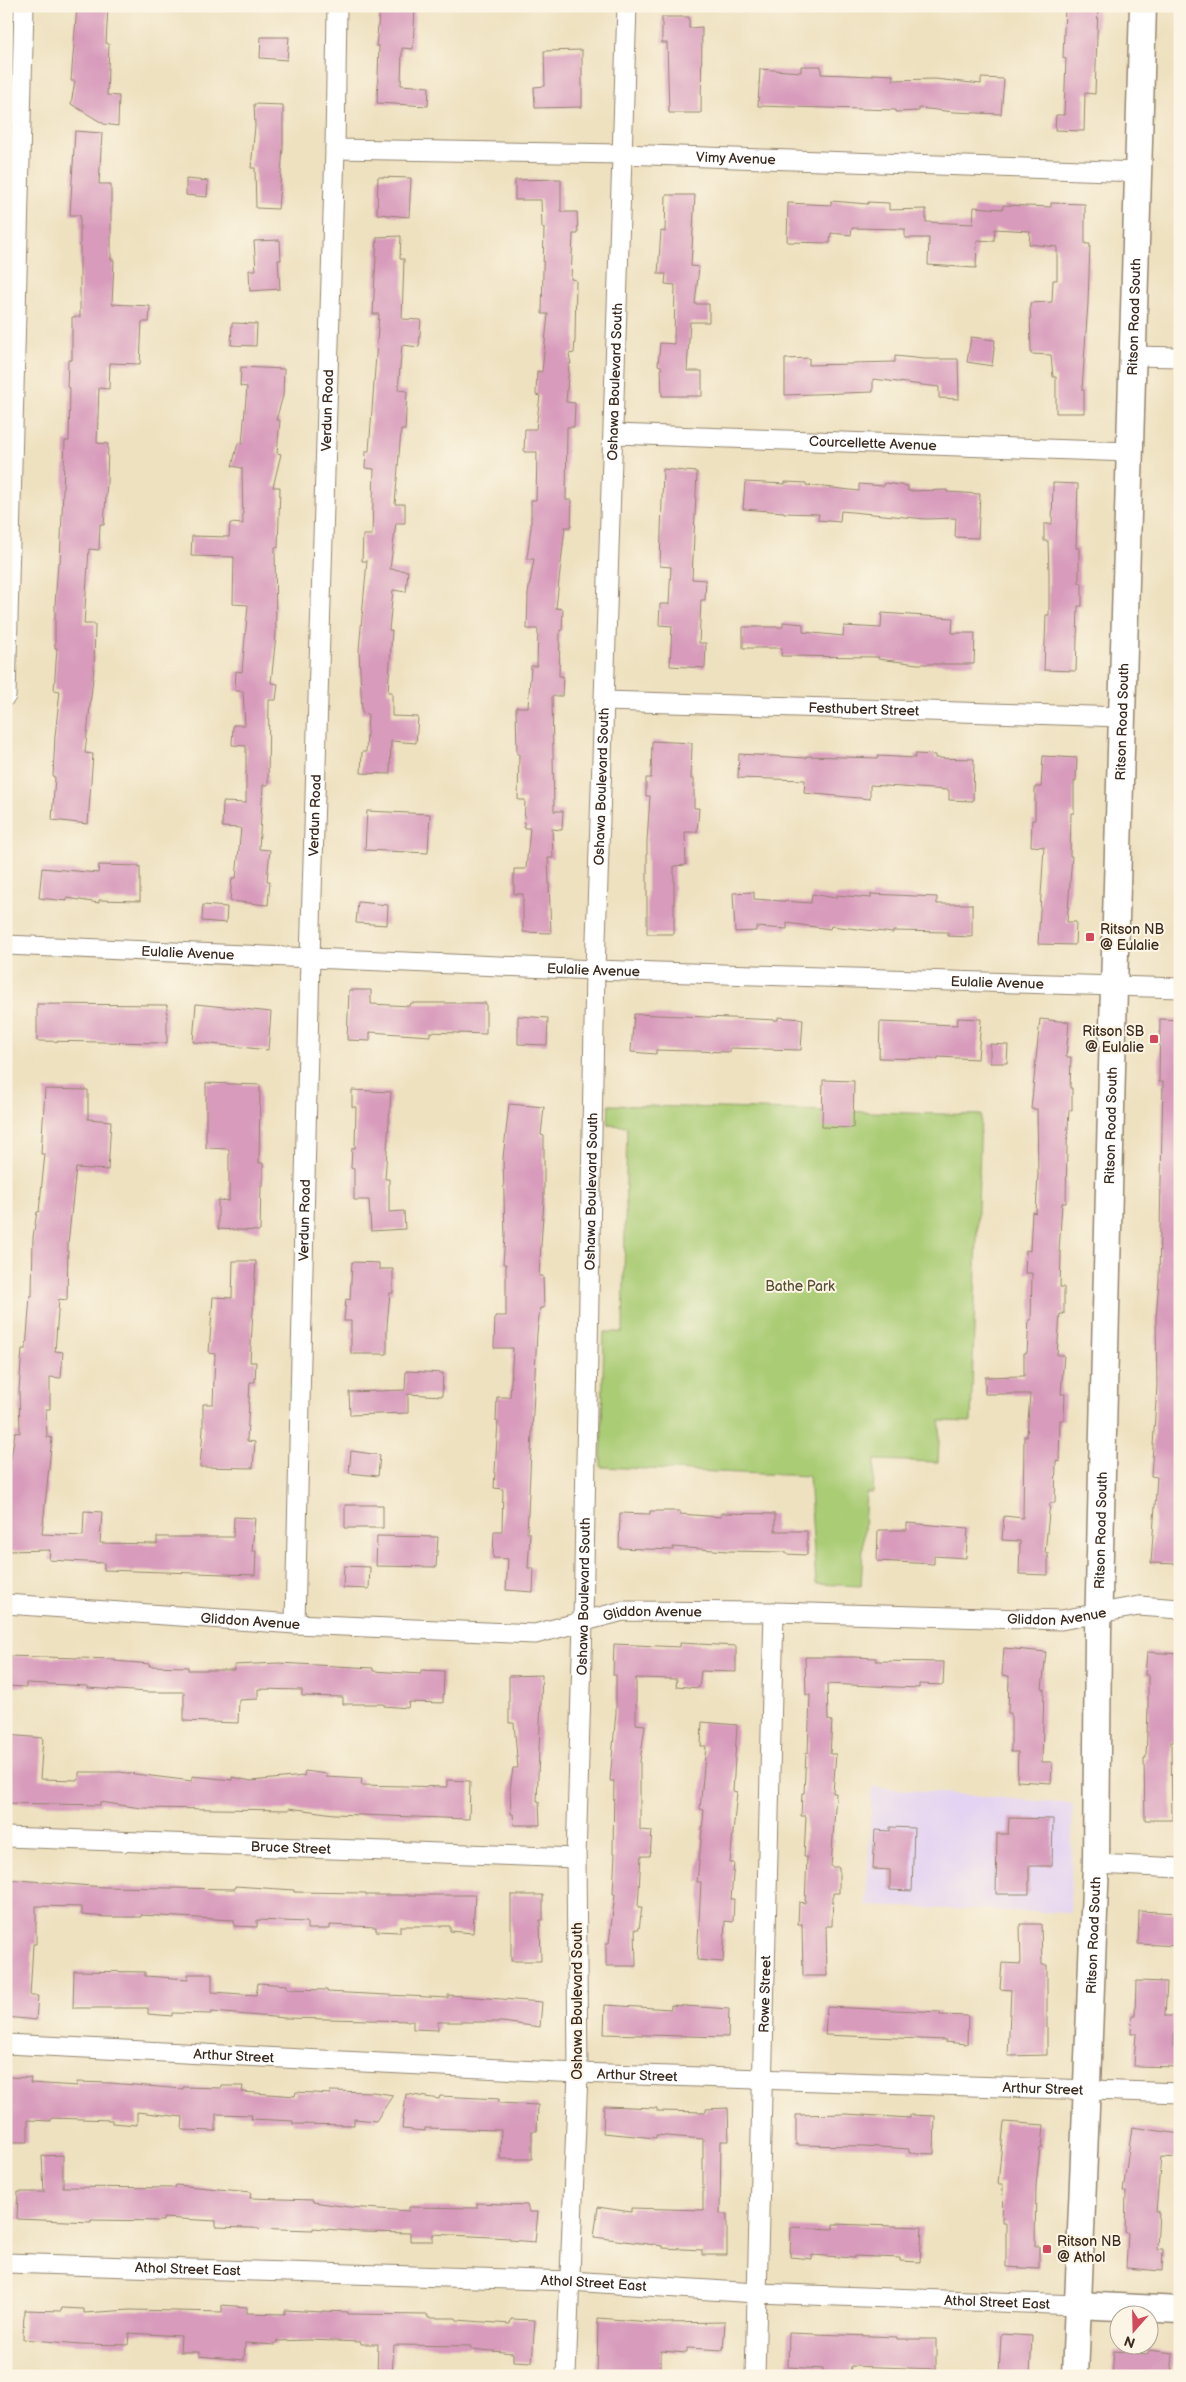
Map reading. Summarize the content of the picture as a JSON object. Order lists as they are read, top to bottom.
{
  "streets": {
    "main road": ["Ritson Road South", "Athol Street East"],
    "street": [
      "Vimy Avenue",
      "Oshawa Boulevard South",
      "Verdun Road",
      "Courcellette Avenue",
      "Festhubert Street",
      "Eulalie Avenue",
      "Gliddon Avenue",
      "Bruce Street",
      "Rowe Street",
      "Arthur Street"
    ]
  },
  "crossings": [
    ["Vimy Avenue", "Ritson Road South"],
    ["Vimy Avenue", "Oshawa Boulevard South"],
    ["Vimy Avenue", "Verdun Road"],
    ["Ritson Road South", "Courcellette Avenue"],
    ["Ritson Road South", "Festhubert Street"],
    ["Ritson Road South", "Eulalie Avenue"],
    ["Ritson Road South", "Gliddon Avenue"],
    ["Ritson Road South", "Arthur Street"],
    ["Ritson Road South", "Athol Street East"],
    ["Oshawa Boulevard South", "Courcellette Avenue"],
    ["Oshawa Boulevard South", "Festhubert Street"],
    ["Oshawa Boulevard South", "Eulalie Avenue"],
    ["Oshawa Boulevard South", "Gliddon Avenue"],
    ["Oshawa Boulevard South", "Bruce Street"],
    ["Oshawa Boulevard South", "Arthur Street"],
    ["Oshawa Boulevard South", "Athol Street East"],
    ["Verdun Road", "Eulalie Avenue"],
    ["Verdun Road", "Gliddon Avenue"],
    ["Gliddon Avenue", "Rowe Street"],
    ["Rowe Street", "Arthur Street"],
    ["Rowe Street", "Athol Street East"]
  ],
  "parks": ["Bathe Park"],
  "places": {
    "transit": ["Ritson NB @ Eulalie", "Ritson SB @ Eulalie", "Ritson NB @ Athol"]
  },
  "north": "bottom"
}
